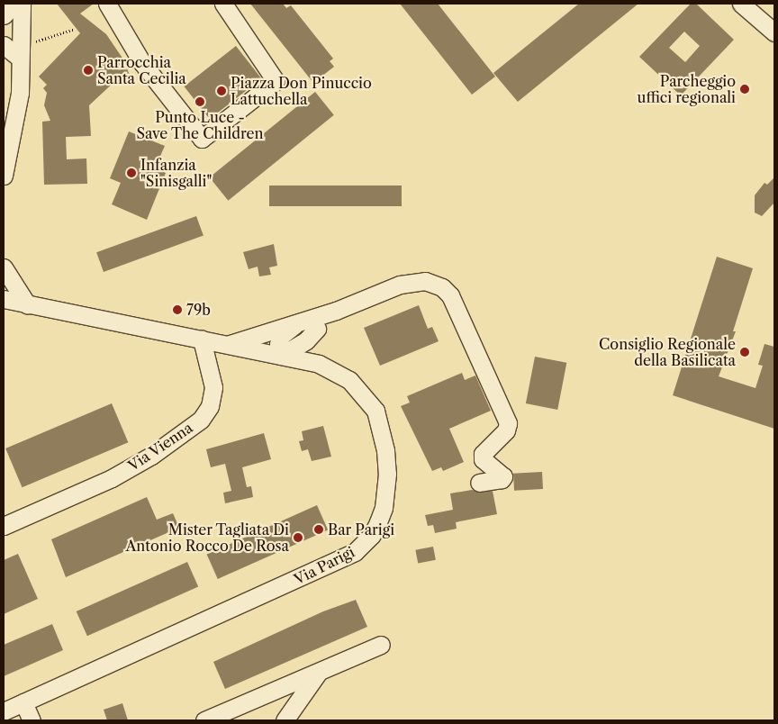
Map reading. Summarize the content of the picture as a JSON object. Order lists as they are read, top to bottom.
{
  "streets": {
    "street": ["Via Vienna", "Via Parigi"]
  },
  "crossings": [
    ["Via Vienna", "Via Parigi"]
  ],
  "places": [
    "Parrocchia Santa Cecilia",
    "Parcheggio uffici regionali",
    "Piazza Don Pinuccio Lattuchella",
    "Punto Luce - Save The Children",
    "Infanzia \"Sinisgalli\"",
    "79b",
    "Consiglio Regionale della Basilicata",
    "Bar Parigi",
    "Mister Tagliata Di Antonio Rocco De Rosa"
  ]
}
